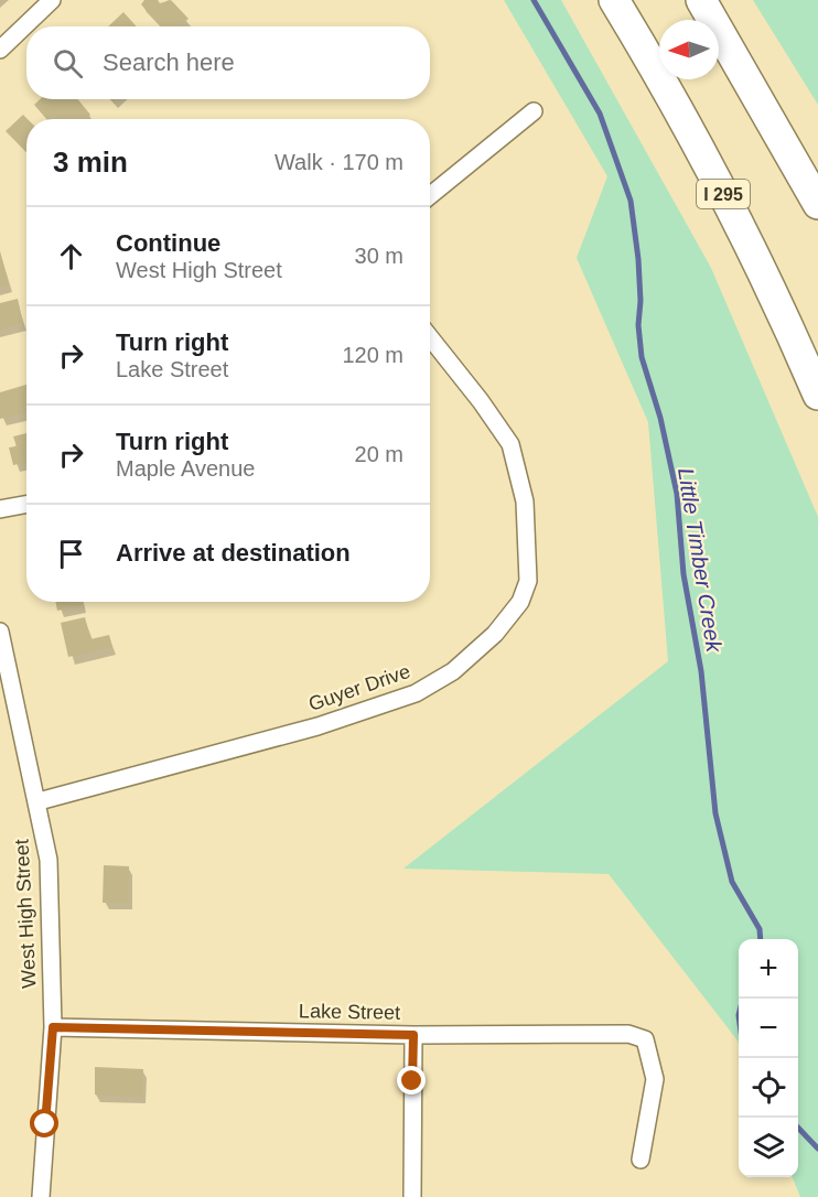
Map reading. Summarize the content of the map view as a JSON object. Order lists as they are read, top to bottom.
{
  "streets": {
    "highway": ["I 295"],
    "street": ["Guyer Drive", "West High Street", "Lake Street"]
  },
  "crossings": [
    ["Guyer Drive", "West High Street"],
    ["West High Street", "Lake Street"]
  ],
  "water": ["Little Timber Creek"],
  "north": "left",
  "page": {
    "search": "Search here",
    "heading": ["3 min", "Walk · 170 m"],
    "list": [
      ["Continue", "West High Street", "30 m"],
      ["Turn right", "Lake Street", "120 m"],
      ["Turn right", "Maple Avenue", "20 m"],
      "Arrive at destination"
    ],
    "map_buttons": ["+", "−"]
  }
}
